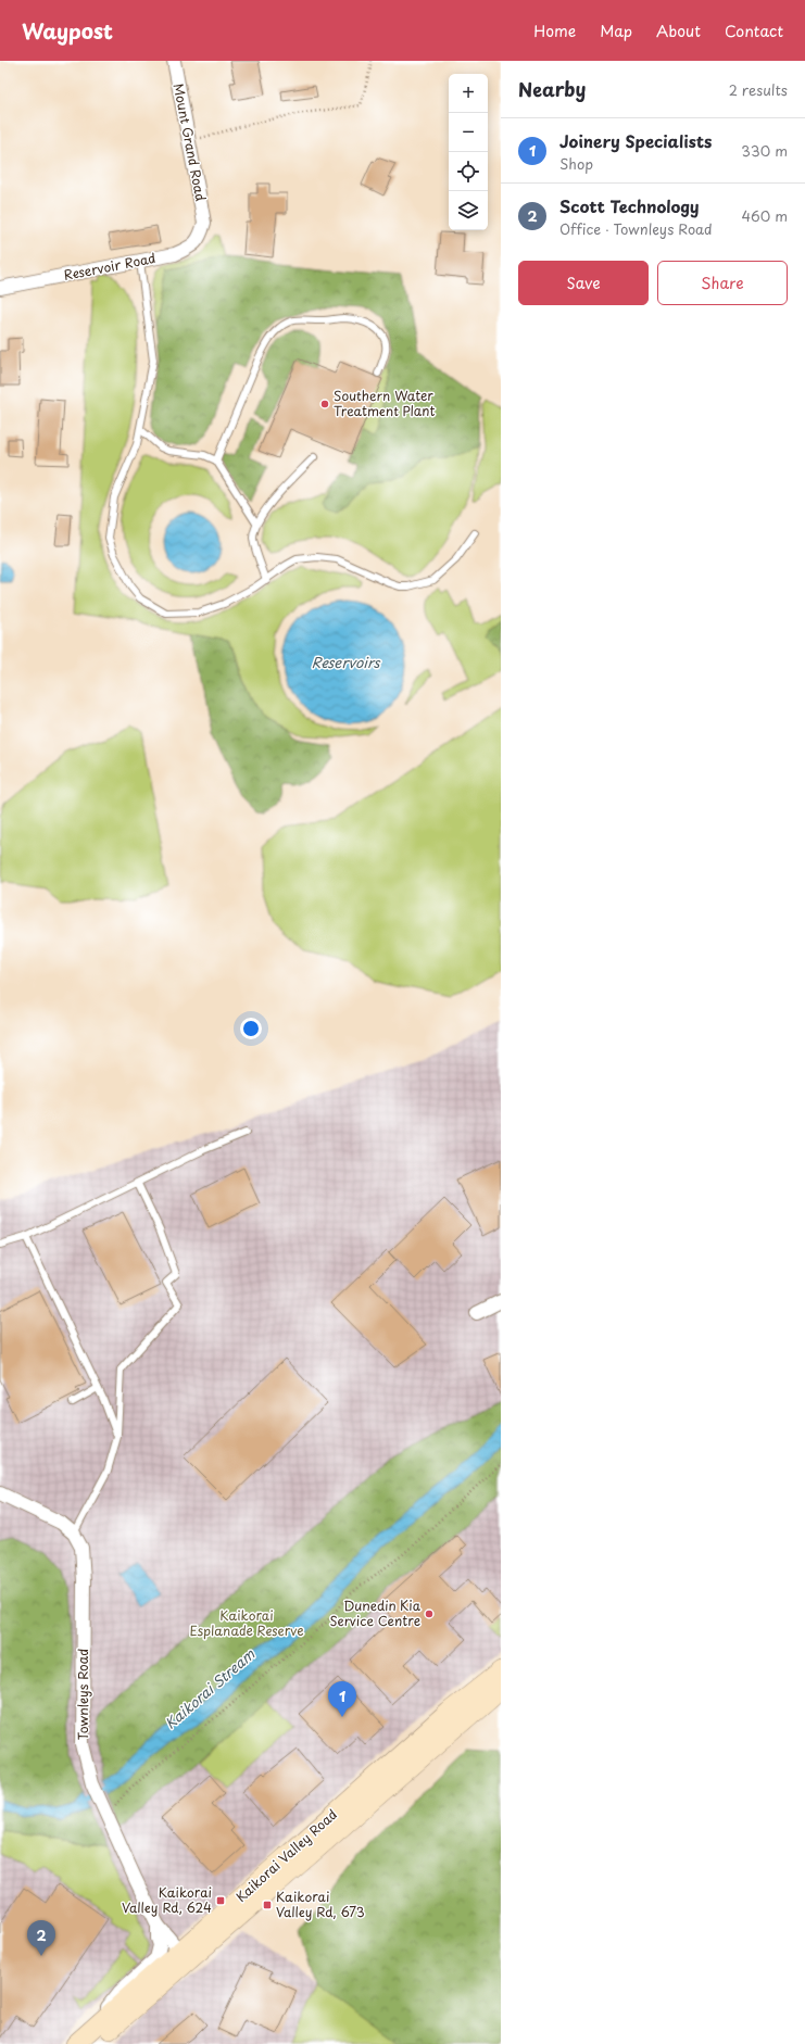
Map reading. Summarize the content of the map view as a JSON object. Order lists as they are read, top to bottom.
{
  "streets": {
    "main road": ["Kaikorai Valley Road"],
    "street": ["Mount Grand Road", "Reservoir Road", "Townleys Road"]
  },
  "crossings": [
    ["Mount Grand Road", "Reservoir Road"],
    ["Townleys Road", "Kaikorai Valley Road"]
  ],
  "water": ["Reservoirs", "Kaikorai Stream"],
  "parks": ["Kaikorai Esplanade Reserve"],
  "places": {
    "other": ["Southern Water Treatment Plant", "Dunedin Kia Service Centre"],
    "transit": ["Kaikorai Valley Rd, 624", "Kaikorai Valley Rd, 673"]
  },
  "page": {
    "header": "Waypost",
    "nav": [
      "Home",
      "Map",
      "About",
      "Contact"
    ],
    "heading": ["Nearby", "2 results"],
    "map_buttons": ["+", "−"],
    "list": [
      {
        "mark": "1",
        "name": "Joinery Specialists",
        "note": "Shop",
        "value": "330 m"
      },
      {
        "mark": "2",
        "name": "Scott Technology",
        "note": "Office · Townleys Road",
        "value": "460 m"
      }
    ],
    "buttons": ["Save", "Share"],
    "pins": ["1", "2"]
  }
}
